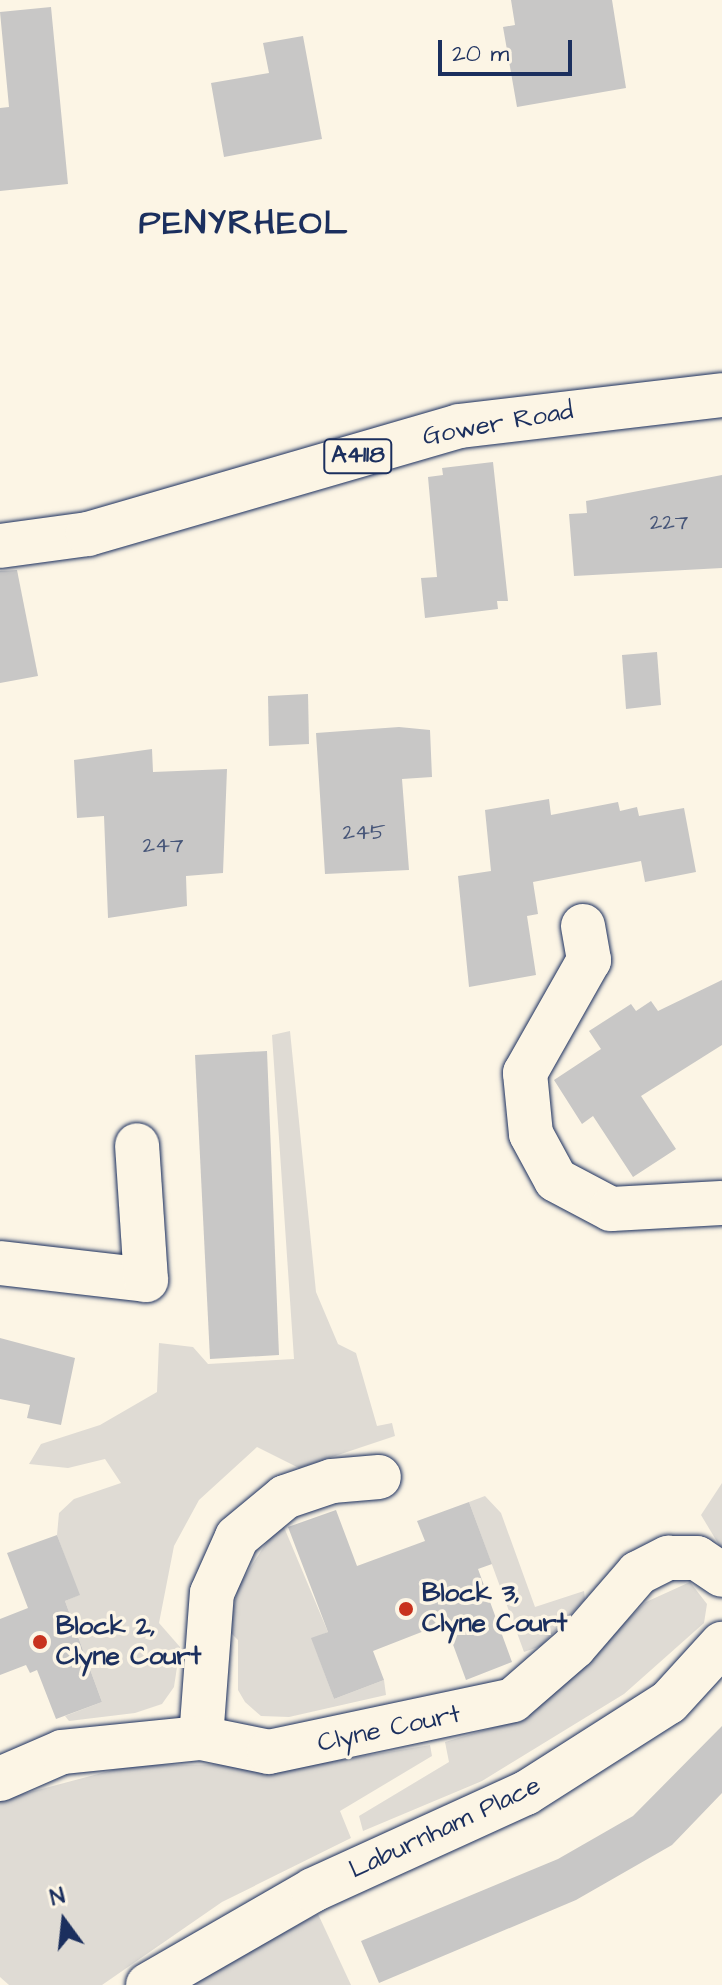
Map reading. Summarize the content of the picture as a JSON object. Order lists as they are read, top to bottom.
{
  "streets": {
    "street": [
      "Gower Road",
      "A4118",
      "Clyne Court",
      "Laburnham Place"
    ]
  },
  "districts": ["PENYRHEOL"],
  "places": ["Block 3, Clyne Court", "Block 2, Clyne Court"],
  "house_numbers": ["227", "245", "247"],
  "scale_bar": "20 m",
  "north": "top"
}
